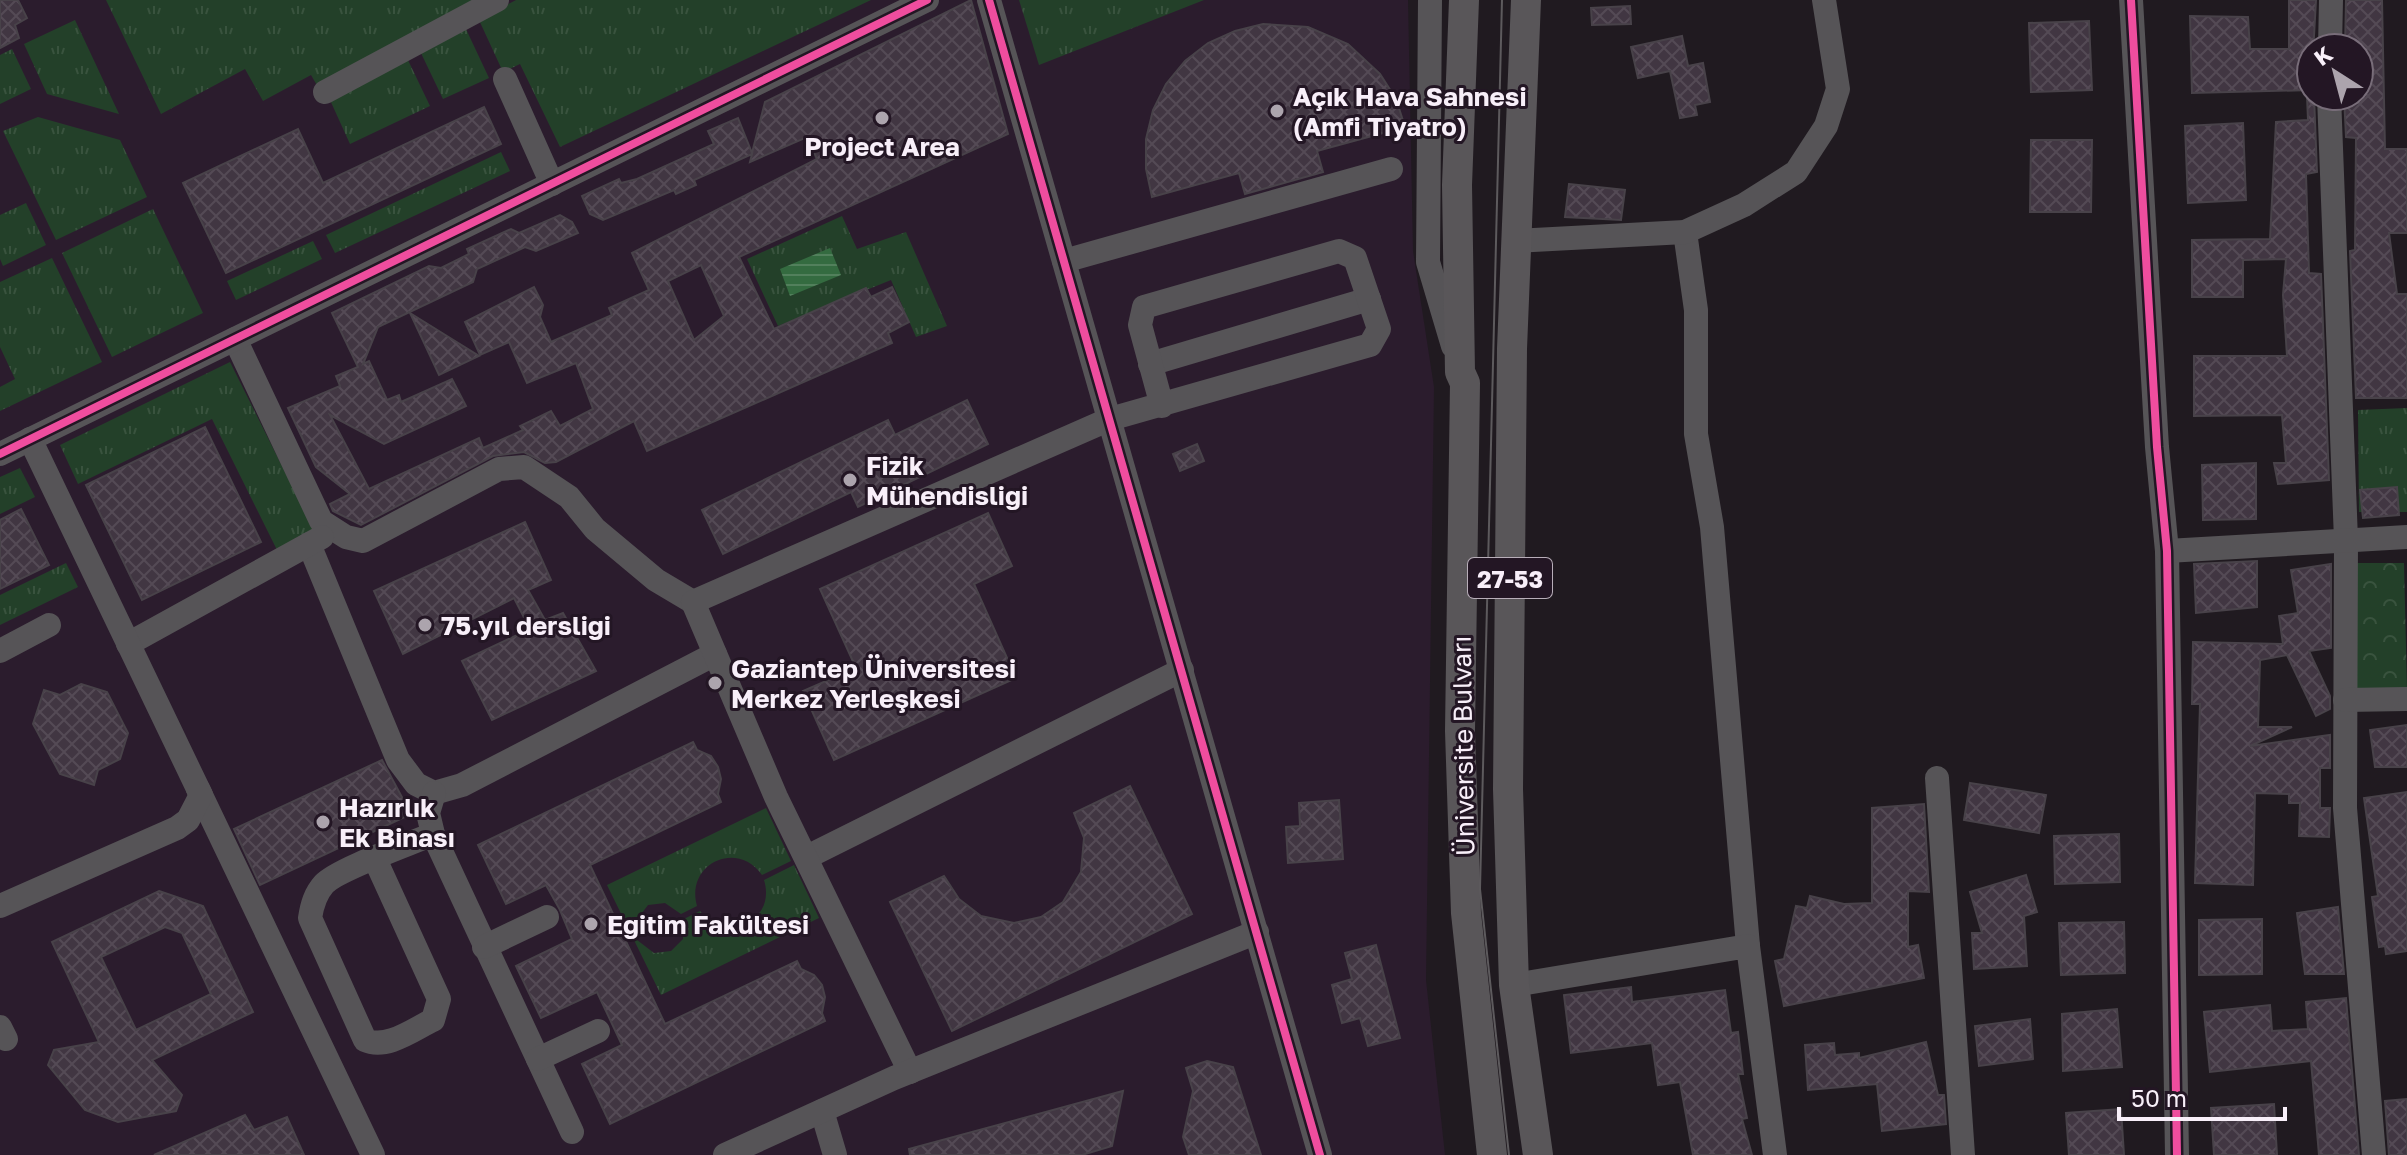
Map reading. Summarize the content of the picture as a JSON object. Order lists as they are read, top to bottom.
{
  "streets": {
    "main road": ["27-53", "Üniversite Bulvarı"]
  },
  "places": [
    "Açık Hava Sahnesi (Amfi Tiyatro)",
    "Project Area",
    "Fizik Mühendisliği",
    "75.yıl dersliği",
    "Gaziantep Üniversitesi Merkez Yerleşkesi",
    "Hazırlık Ek Binası",
    "Eğitim Fakültesi"
  ],
  "scale_bar": "50 m",
  "north": "top left"
}
